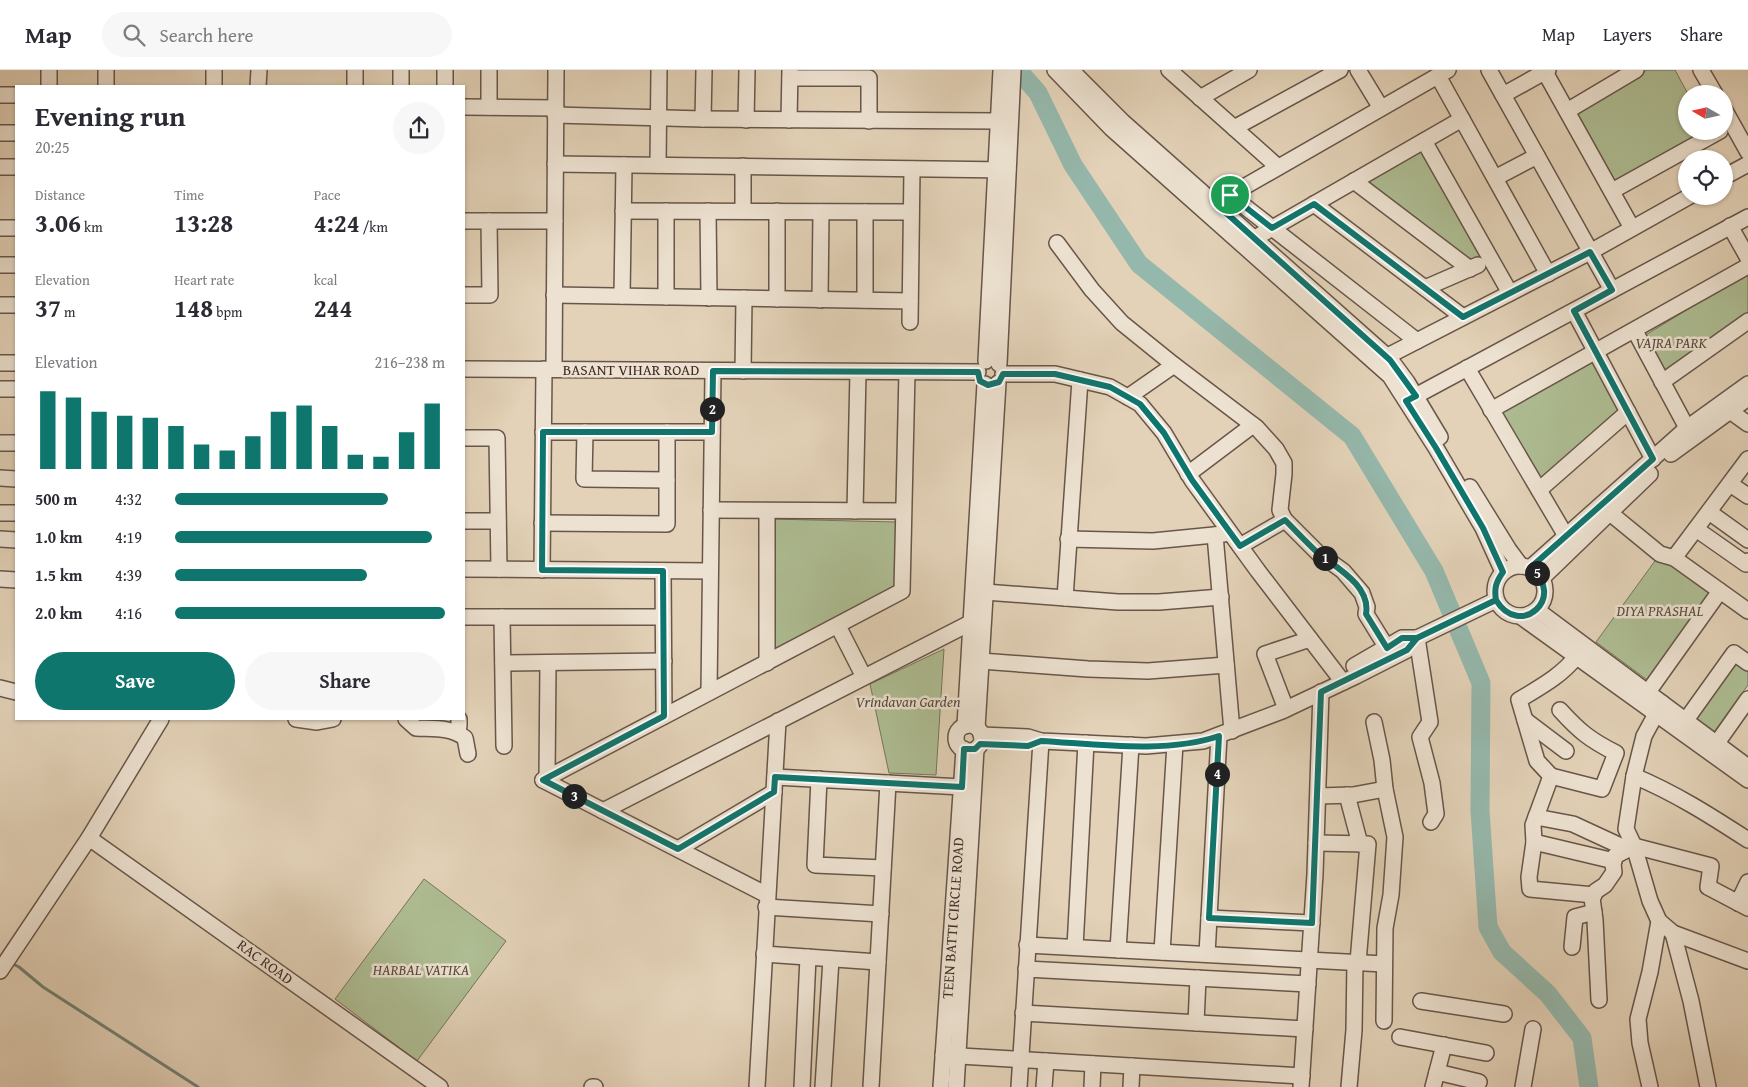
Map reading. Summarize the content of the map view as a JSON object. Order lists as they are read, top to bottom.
{
  "streets": {
    "street": ["BASANT VIHAR ROAD", "TEEN BATTI CIRCLE ROAD", "RAC ROAD"]
  },
  "parks": [
    "VAJRA PARK",
    "DIYA PRASHAL",
    "Vrindavan Garden",
    "HARBAL VATIKA"
  ],
  "north": "left",
  "page": {
    "header": "Map",
    "search": "Search here",
    "nav": ["Map", "Layers", "Share"],
    "heading": ["Evening run", "20:25"],
    "stats": [
      ["Distance", "3.06 km"],
      ["Time", "13:28"],
      ["Pace", "4:24 /km"],
      ["Elevation", "37 m"],
      ["Heart rate", "148 bpm"],
      ["kcal", "244"]
    ],
    "chart": ["Elevation", "216–238 m"],
    "pins": [
      "2",
      "1",
      "5",
      "4",
      "3"
    ],
    "list": [
      {
        "name": "500 m",
        "note": "4:32"
      },
      {
        "name": "1.0 km",
        "note": "4:19"
      },
      {
        "name": "1.5 km",
        "note": "4:39"
      },
      {
        "name": "2.0 km",
        "note": "4:16"
      }
    ],
    "buttons": ["Save", "Share"]
  }
}
